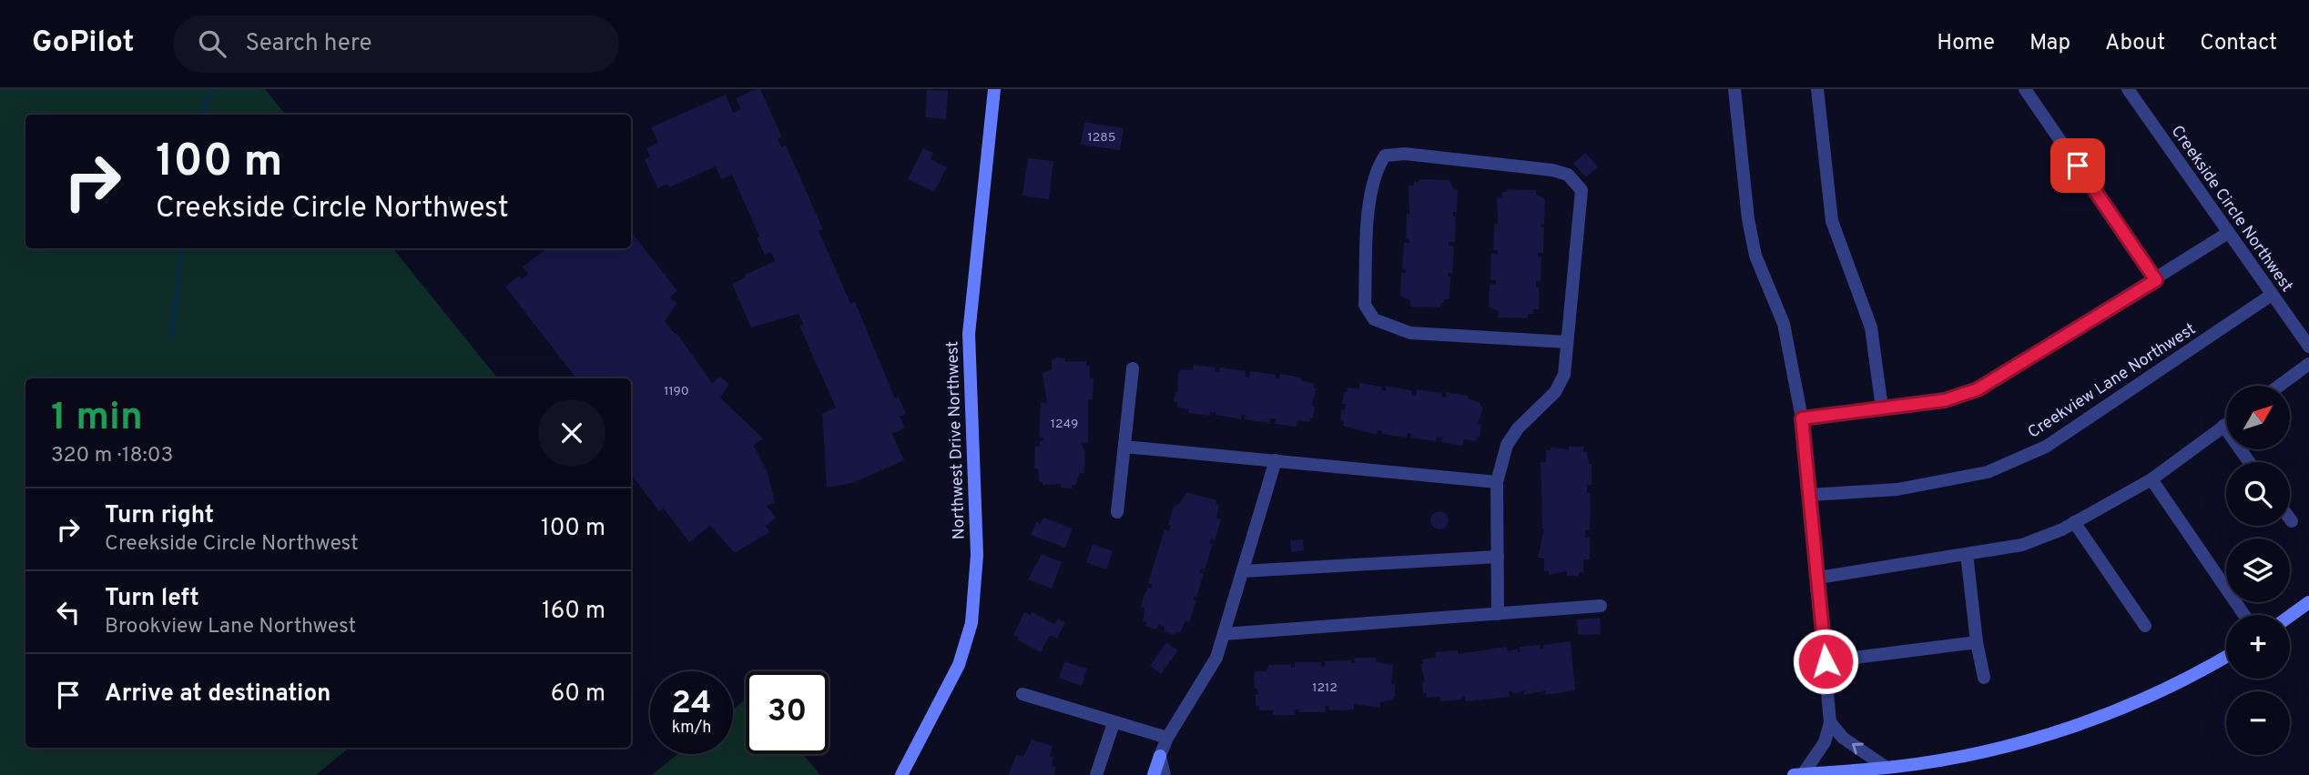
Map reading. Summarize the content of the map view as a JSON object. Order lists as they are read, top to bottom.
{
  "streets": {
    "street": ["Creekside Circle Northwest", "Creekview Lane Northwest", "Northwest Drive Northwest"]
  },
  "crossings": [
    ["Creekside Circle Northwest", "Creekview Lane Northwest"]
  ],
  "house_numbers": [
    "1285",
    "1190",
    "1249",
    "1212"
  ],
  "north": "top right",
  "page": {
    "header": "GoPilot",
    "search": "Search here",
    "nav": [
      "Home",
      "Map",
      "About",
      "Contact"
    ],
    "turn": ["100 m", "Creekside Circle Northwest"],
    "heading": ["1 min", "320 m · 18:03"],
    "map_buttons": ["+", "−"],
    "list": [
      {
        "name": "Turn right",
        "note": "Creekside Circle Northwest",
        "value": "100 m"
      },
      {
        "name": "Turn left",
        "note": "Brookview Lane Northwest",
        "value": "160 m"
      },
      {
        "name": "Arrive at destination",
        "value": "60 m"
      }
    ],
    "speed": "24 km/h",
    "limit": "30"
  }
}
